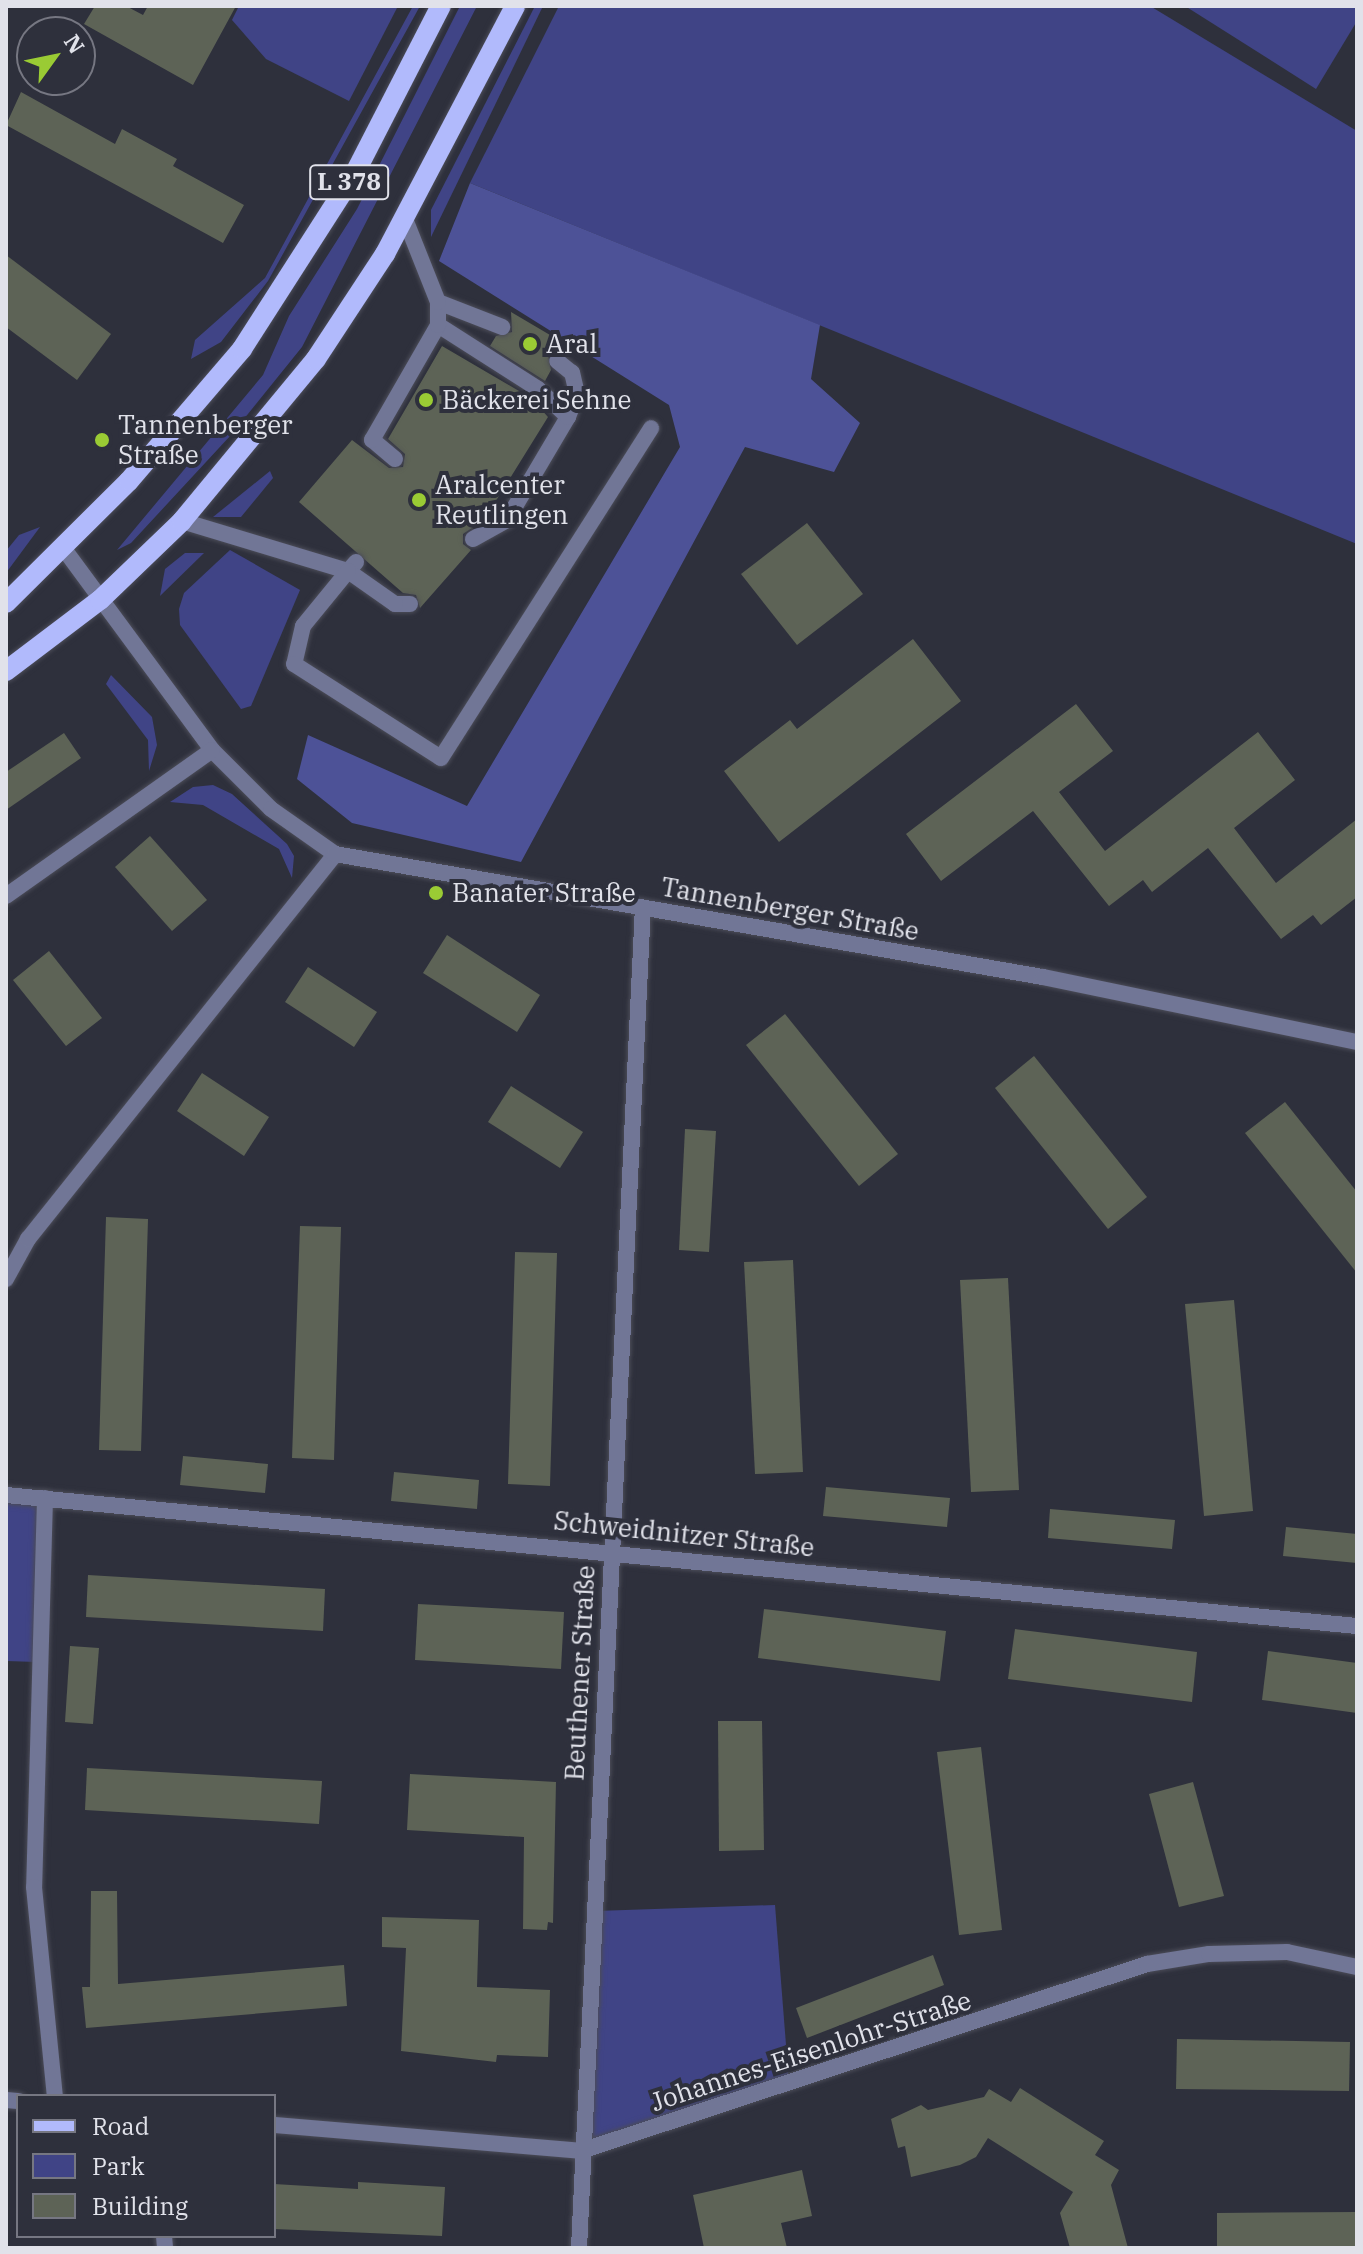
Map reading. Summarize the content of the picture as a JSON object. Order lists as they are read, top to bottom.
{
  "streets": {
    "main road": ["L 378"],
    "street": [
      "Tannenberger Straße",
      "Schweidnitzer Straße",
      "Beuthener Straße",
      "Johannes-Eisenlohr-Straße"
    ]
  },
  "crossings": [
    ["L 378", "Tannenberger Straße"],
    ["Tannenberger Straße", "Beuthener Straße"],
    ["Schweidnitzer Straße", "Beuthener Straße"],
    ["Beuthener Straße", "Johannes-Eisenlohr-Straße"]
  ],
  "places": [
    "Aral",
    "Bäckerei Sehne",
    "Tannenberger Straße",
    "Aralcenter Reutlingen",
    "Banater Straße"
  ],
  "legend": ["Road", "Park", "Building"],
  "north": "top right"
}
